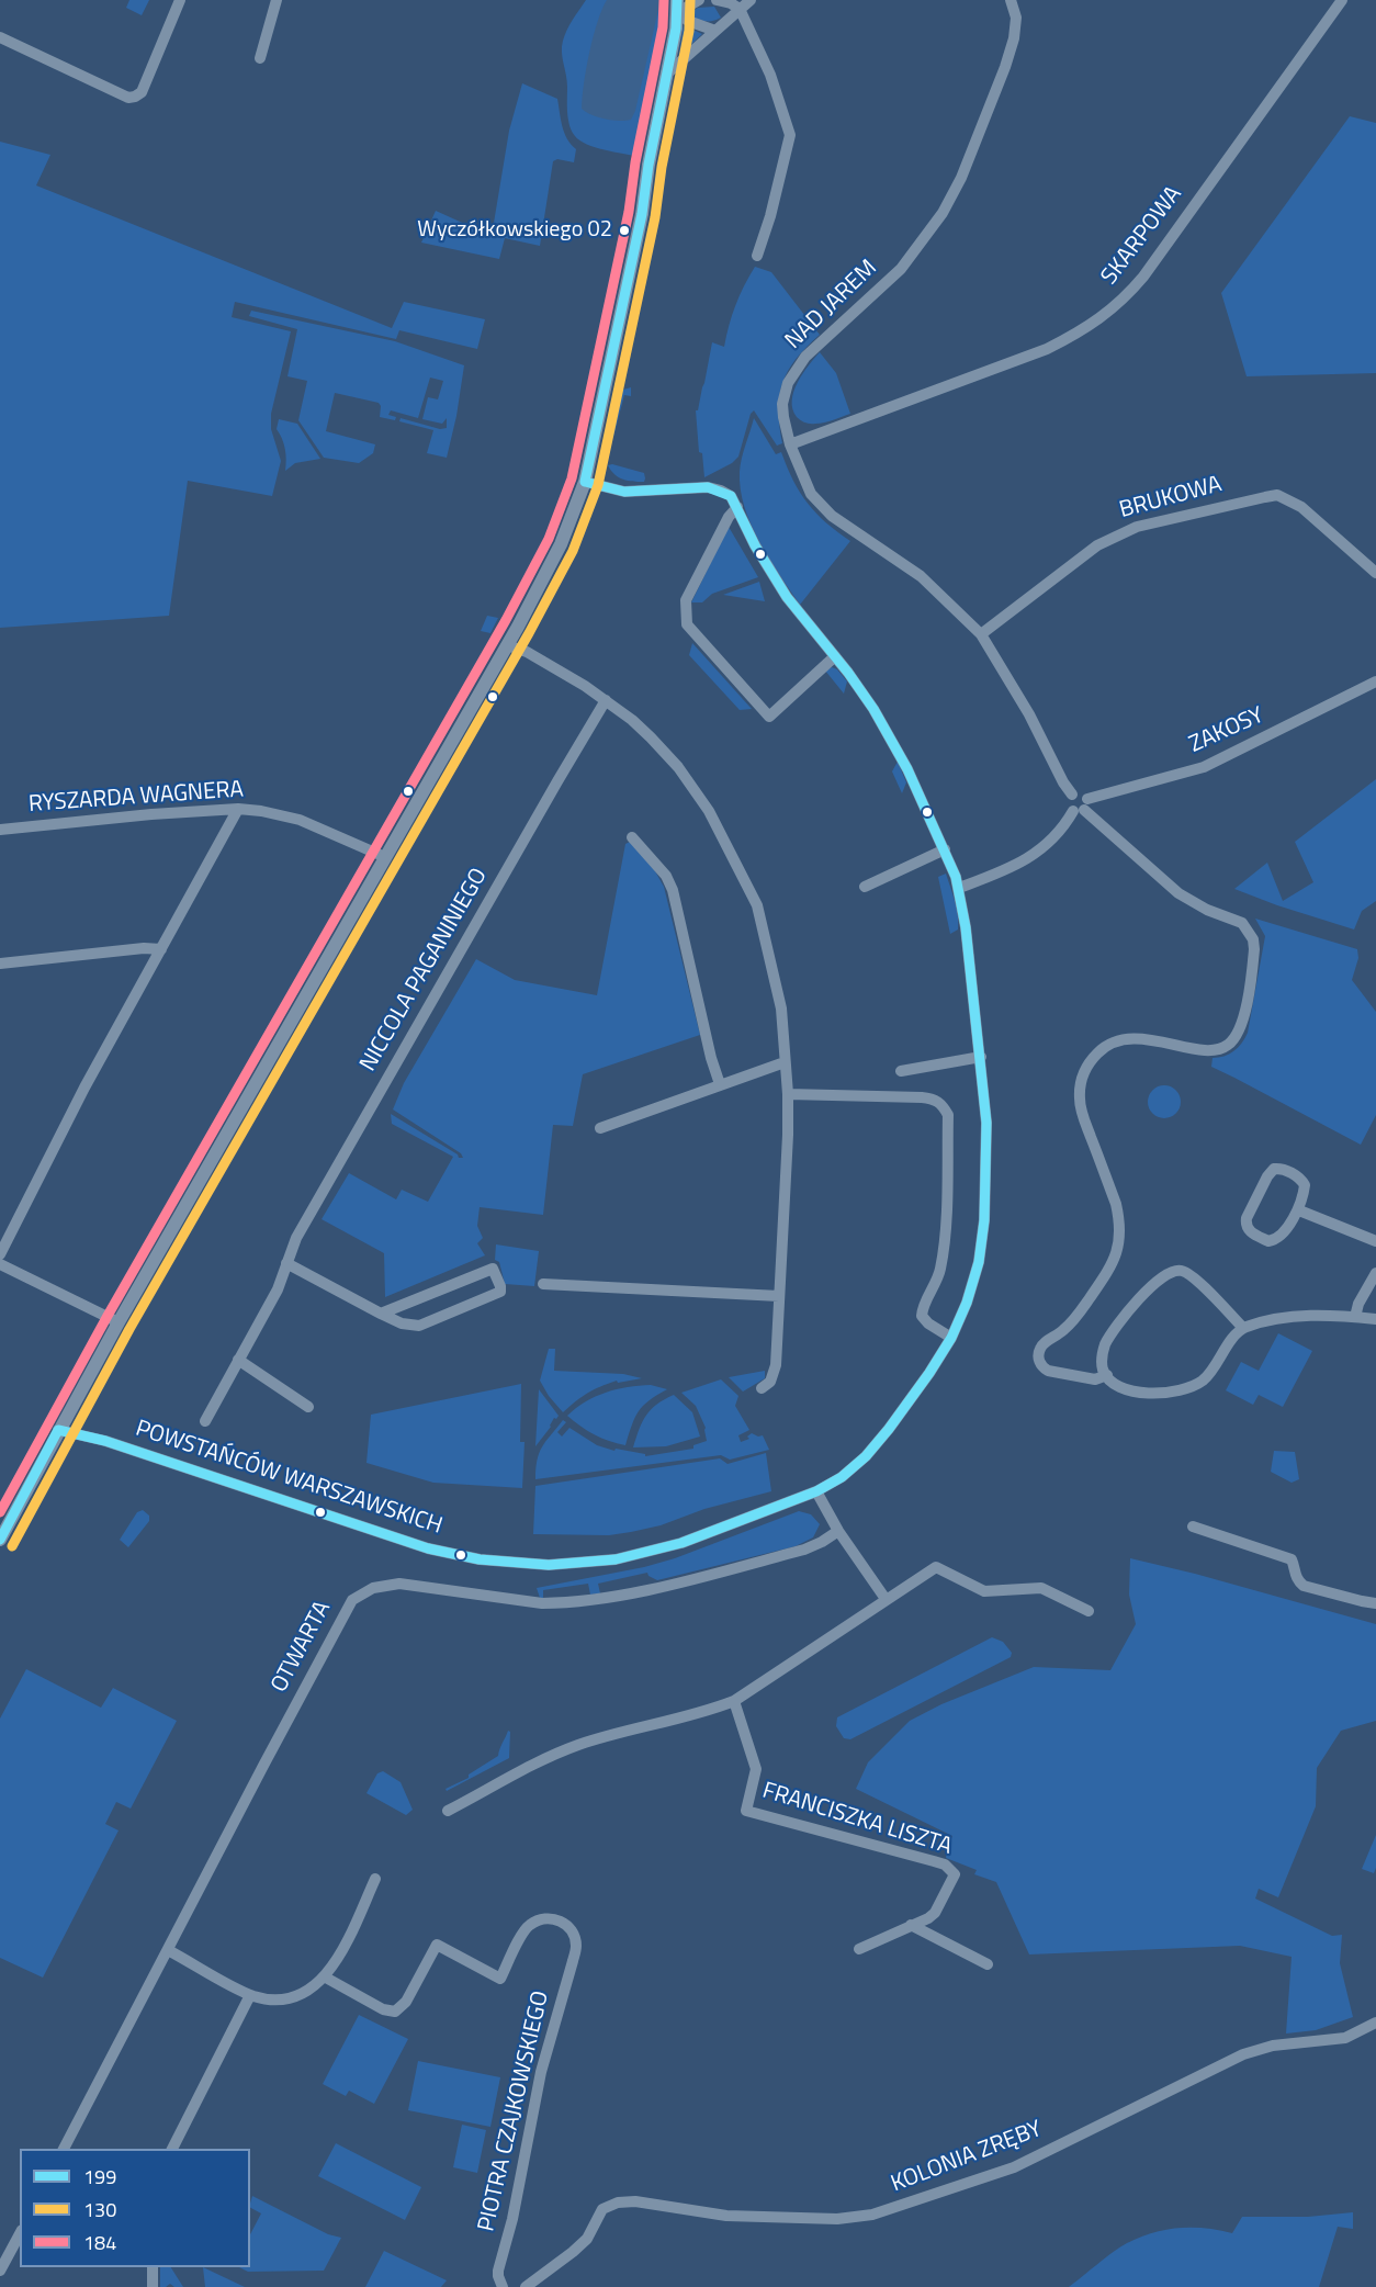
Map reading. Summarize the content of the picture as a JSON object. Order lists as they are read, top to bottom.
{
  "streets": {
    "street": [
      "SKARPOWA",
      "NAD JAREM",
      "BRUKOWA",
      "ZAKOSY",
      "RYSZARDA WAGNERA",
      "NICCOLA PAGANINIEGO",
      "POWSTAŃCÓW WARSZAWSKICH",
      "OTWARTA",
      "FRANCISZKA LISZTA",
      "PIOTRA CZAJKOWSKIEGO",
      "KOLONIA ZRĘBY"
    ]
  },
  "crossings": [
    ["SKARPOWA", "NAD JAREM"],
    ["NAD JAREM", "BRUKOWA"],
    ["NAD JAREM", "ZAKOSY"]
  ],
  "places": ["Wyczółkowskiego 02"],
  "lines": ["transit line 199", "transit line 130", "transit line 184"],
  "legend": ["199", "130", "184"]
}
